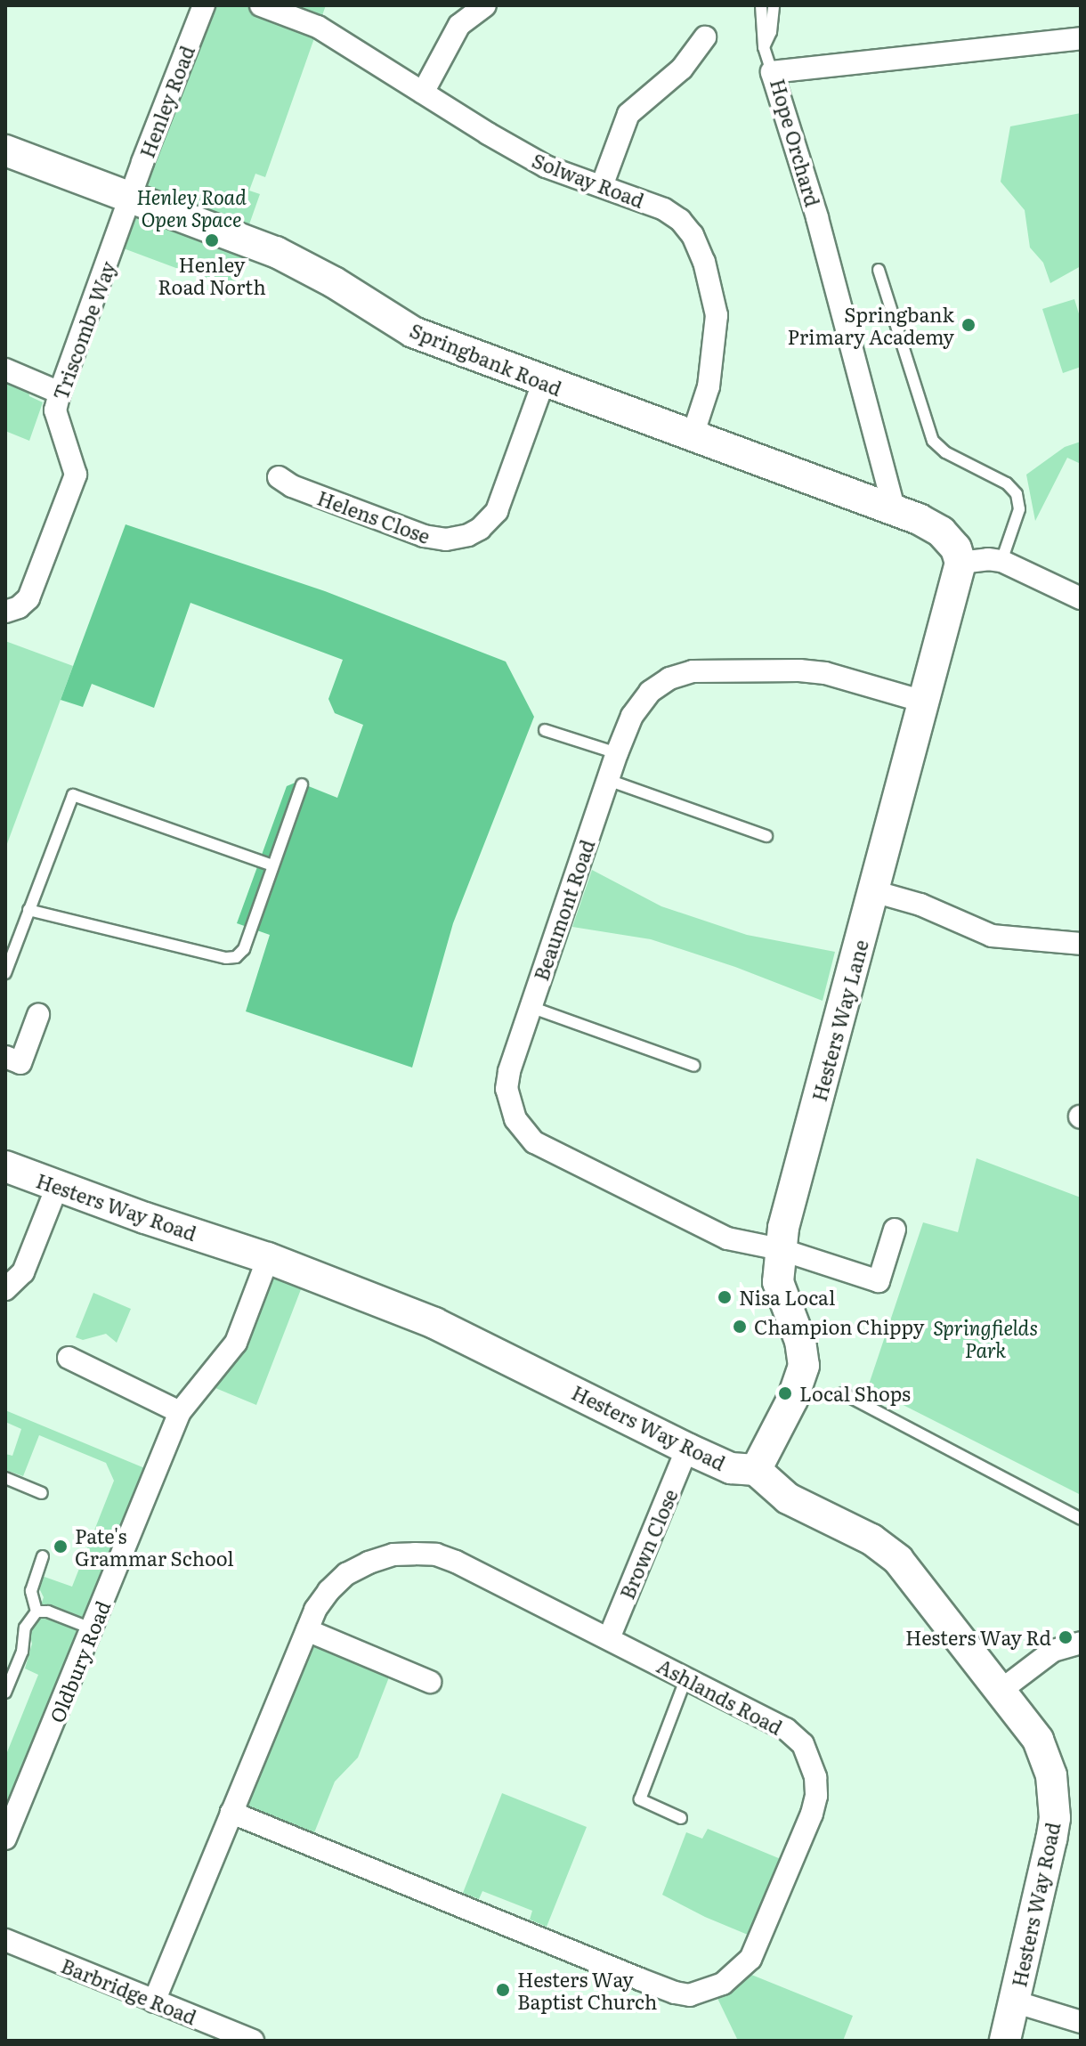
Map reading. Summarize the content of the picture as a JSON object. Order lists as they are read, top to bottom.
{
  "streets": {
    "street": [
      "Henley Road",
      "Hope Orchard",
      "Solway Road",
      "Triscombe Way",
      "Springbank Road",
      "Helens Close",
      "Beaumont Road",
      "Hesters Way Lane",
      "Hesters Way Road",
      "Brown Close",
      "Oldbury Road",
      "Ashlands Road",
      "Barbridge Road"
    ]
  },
  "crossings": [
    ["Henley Road", "Triscombe Way"],
    ["Henley Road", "Springbank Road"],
    ["Hope Orchard", "Springbank Road"],
    ["Solway Road", "Springbank Road"],
    ["Triscombe Way", "Springbank Road"],
    ["Springbank Road", "Helens Close"],
    ["Springbank Road", "Hesters Way Lane"],
    ["Beaumont Road", "Hesters Way Lane"],
    ["Hesters Way Lane", "Hesters Way Road"],
    ["Hesters Way Road", "Brown Close"],
    ["Hesters Way Road", "Oldbury Road"],
    ["Brown Close", "Ashlands Road"],
    ["Ashlands Road", "Barbridge Road"]
  ],
  "parks": ["Henley Road Open Space", "Springfields Park"],
  "places": [
    "Henley Road North",
    "Springbank Primary Academy",
    "Nisa Local",
    "Champion Chippy",
    "Local Shops",
    "Pate's Grammar School",
    "Hesters Way Rd",
    "Hesters Way Baptist Church"
  ]
}
